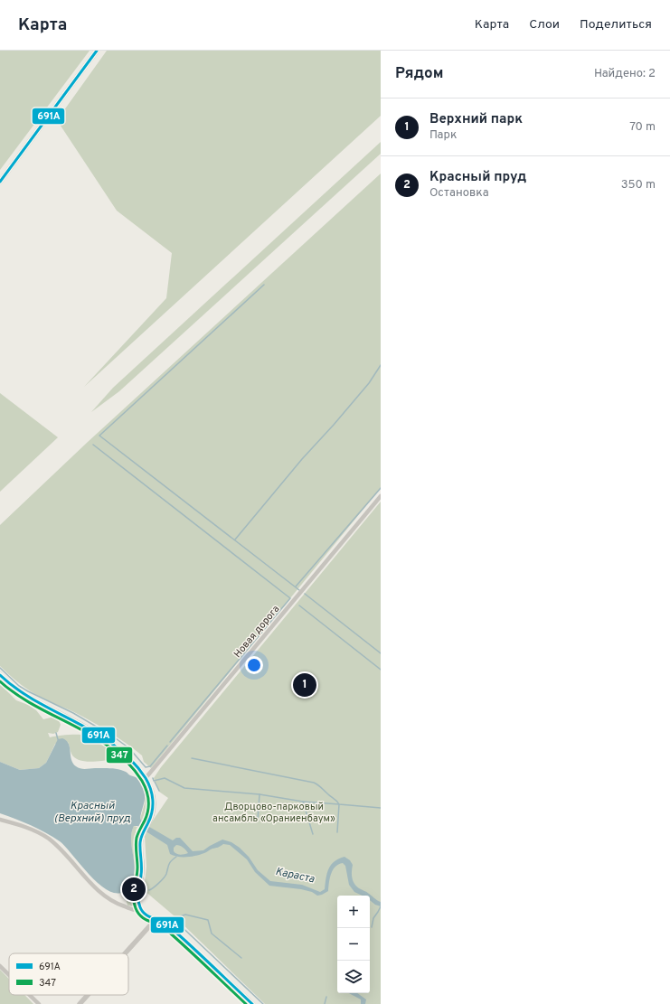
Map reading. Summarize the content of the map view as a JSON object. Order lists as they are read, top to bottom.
{
  "streets": {
    "street": ["Новая дорога"]
  },
  "water": ["Красный (Верхний) пруд", "Караста"],
  "parks": ["Дворцово-парковый ансамбль «Ораниенбаум»"],
  "lines": ["transit line 691А", "transit line 347"],
  "legend": ["691А", "347"],
  "page": {
    "header": "Карта",
    "nav": ["Карта", "Слои", "Поделиться"],
    "heading": ["Рядом", "Найдено: 2"],
    "list": [
      {
        "mark": "1",
        "name": "Верхний парк",
        "note": "Парк",
        "value": "70 m"
      },
      {
        "mark": "2",
        "name": "Красный пруд",
        "note": "Остановка",
        "value": "350 m"
      }
    ],
    "pins": ["1", "2"],
    "map_buttons": ["+", "−"]
  }
}
